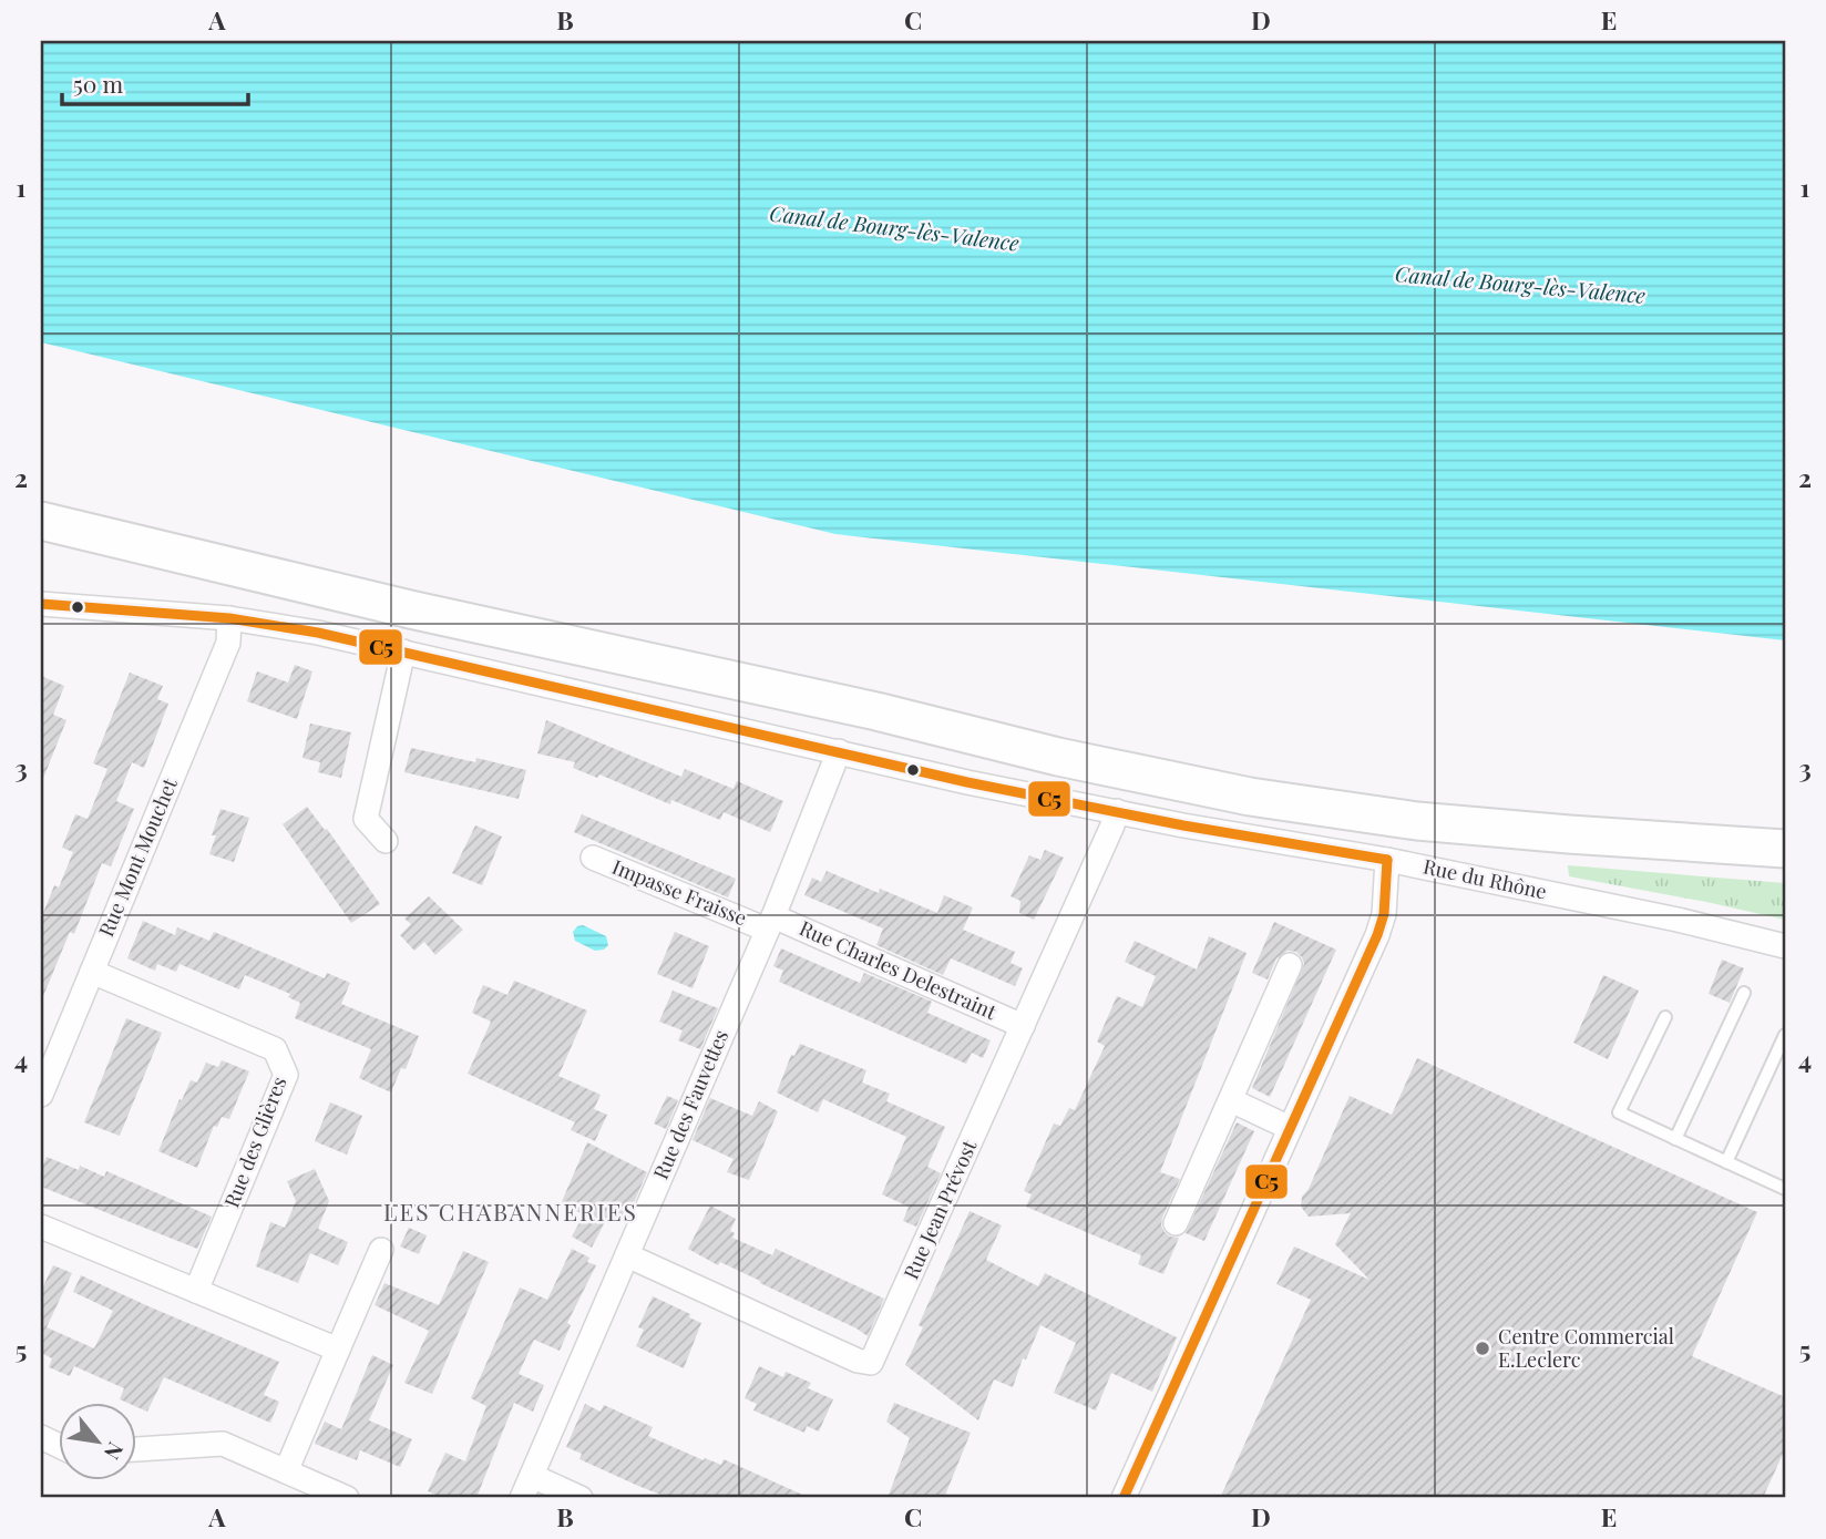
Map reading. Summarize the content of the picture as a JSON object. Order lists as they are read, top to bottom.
{
  "streets": {
    "street": [
      "Rue Mont Mouchet",
      "Rue du Rhône",
      "Impasse Fraisse",
      "Rue Charles Delestraint",
      "Rue des Fauvettes",
      "Rue des Glières",
      "Rue Jean Prévost"
    ]
  },
  "crossings": [
    ["Rue Mont Mouchet", "Rue du Rhône"],
    ["Rue Mont Mouchet", "Rue des Glières"],
    ["Rue du Rhône", "Rue des Fauvettes"],
    ["Rue du Rhône", "Rue Jean Prévost"],
    ["Impasse Fraisse", "Rue Charles Delestraint"],
    ["Impasse Fraisse", "Rue des Fauvettes"],
    ["Rue Charles Delestraint", "Rue des Fauvettes"],
    ["Rue Charles Delestraint", "Rue Jean Prévost"],
    ["Rue des Fauvettes", "Rue Jean Prévost"]
  ],
  "districts": ["LES CHABANNERIES"],
  "water": ["Canal de Bourg-lès-Valence"],
  "places": ["Centre Commercial E.Leclerc"],
  "lines": ["transit line C5"],
  "scale_bar": "50 m",
  "north": "bottom right",
  "grid": {
    "columns": [
      "A",
      "B",
      "C",
      "D",
      "E"
    ],
    "rows": [
      "1",
      "2",
      "3",
      "4",
      "5"
    ]
  }
}
